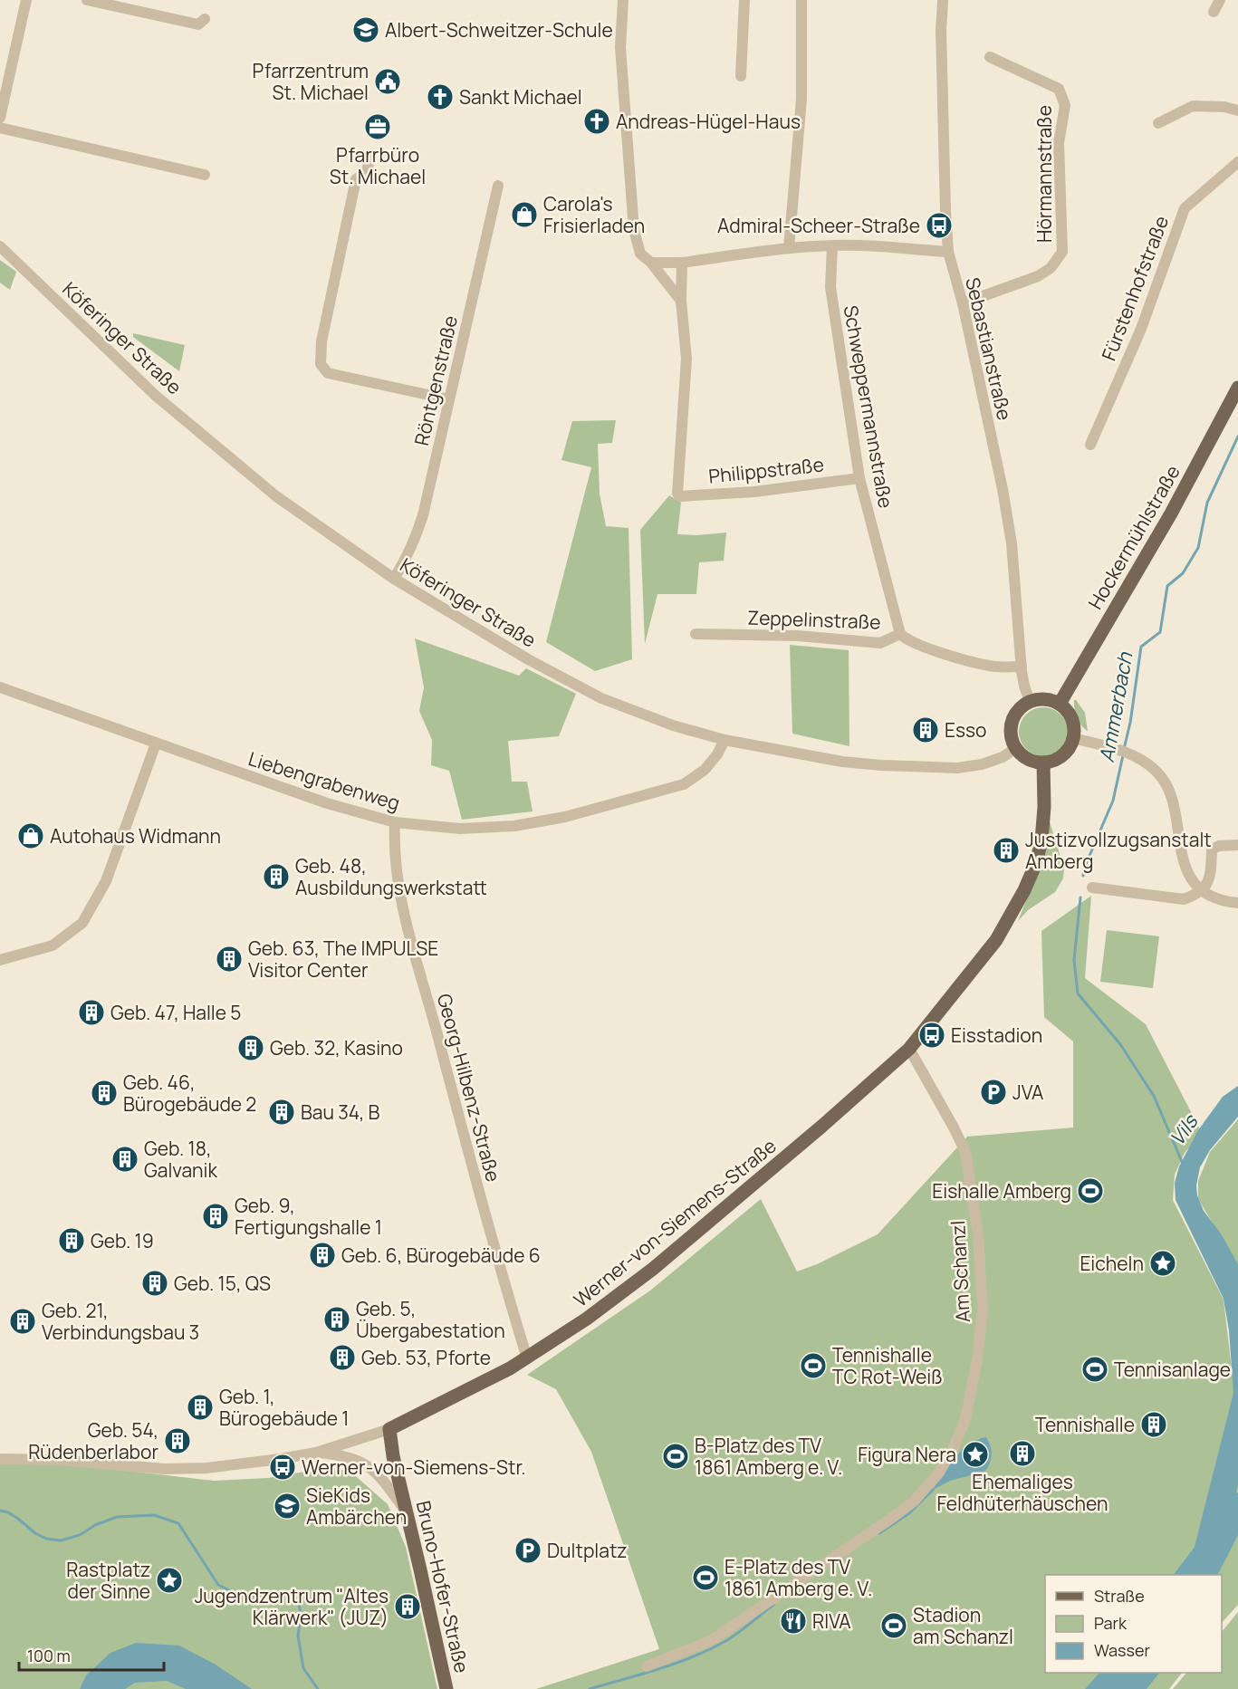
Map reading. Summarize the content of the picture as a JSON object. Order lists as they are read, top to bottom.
{
  "streets": {
    "main road": ["Hockermühlstraße", "Werner-von-Siemens-Straße", "Bruno-Hofer-Straße"],
    "street": [
      "Hörmannstraße",
      "Fürstenhofstraße",
      "Köferinger Straße",
      "Sebastianstraße",
      "Röntgenstraße",
      "Schweppermannstraße",
      "Philippstraße",
      "Zeppelinstraße",
      "Liebengrabenweg",
      "Georg-Hilbenz-Straße",
      "Am Schanzl"
    ]
  },
  "crossings": [
    ["Hörmannstraße", "Sebastianstraße"],
    ["Köferinger Straße", "Sebastianstraße"],
    ["Köferinger Straße", "Röntgenstraße"],
    ["Köferinger Straße", "Hockermühlstraße"],
    ["Köferinger Straße", "Liebengrabenweg"],
    ["Köferinger Straße", "Werner-von-Siemens-Straße"],
    ["Sebastianstraße", "Hockermühlstraße"],
    ["Sebastianstraße", "Zeppelinstraße"],
    ["Sebastianstraße", "Werner-von-Siemens-Straße"],
    ["Schweppermannstraße", "Philippstraße"],
    ["Schweppermannstraße", "Zeppelinstraße"],
    ["Hockermühlstraße", "Werner-von-Siemens-Straße"],
    ["Liebengrabenweg", "Georg-Hilbenz-Straße"],
    ["Georg-Hilbenz-Straße", "Werner-von-Siemens-Straße"],
    ["Werner-von-Siemens-Straße", "Am Schanzl"],
    ["Werner-von-Siemens-Straße", "Bruno-Hofer-Straße"]
  ],
  "water": ["Ammerbach", "Vils"],
  "places": {
    "school or university": ["Albert-Schweitzer-Schule", "SieKids Ambärchen"],
    "public building": ["Pfarrzentrum St. Michael"],
    "church": ["Sankt Michael", "Andreas-Hügel-Haus"],
    "office": ["Pfarrbüro St. Michael"],
    "shop": ["Carola's Frisierladen", "Autohaus Widmann"],
    "bus stop": ["Admiral-Scheer-Straße", "Eisstadion", "Werner-von-Siemens-Str."],
    "building": [
      "Esso",
      "Justizvollzugsanstalt Amberg",
      "Geb. 48, Ausbildungswerkstatt",
      "Geb. 63, The IMPULSE Visitor Center",
      "Geb. 47, Halle 5",
      "Geb. 32, Kasino",
      "Geb. 46, Bürogebäude 2",
      "Bau 34, B",
      "Geb. 18, Galvanik",
      "Geb. 9, Fertigungshalle 1",
      "Geb. 19",
      "Geb. 6, Bürogebäude 6",
      "Geb. 15, QS",
      "Geb. 5, Übergabestation",
      "Geb. 21, Verbindungsbau 3",
      "Geb. 53, Pforte",
      "Geb. 1, Bürogebäude 1",
      "Tennishalle",
      "Geb. 54, Rüdenberlabor",
      "Ehemaliges Feldhüterhäuschen",
      "Jugendzentrum \"Altes Klärwerk\" (JUZ)"
    ],
    "parking": ["JVA", "Dultplatz"],
    "sports": [
      "Eishalle Amberg",
      "Tennishalle TC Rot-Weiß",
      "Tennisanlage",
      "B-Platz des TV 1861 Amberg e. V.",
      "E-Platz des TV 1861 Amberg e. V.",
      "Stadion am Schanzl"
    ],
    "place": ["Eicheln", "Figura Nera", "Rastplatz der Sinne"],
    "restaurant": ["RIVA"]
  },
  "legend": ["Straße", "Park", "Wasser"],
  "scale_bar": "100 m"
}
